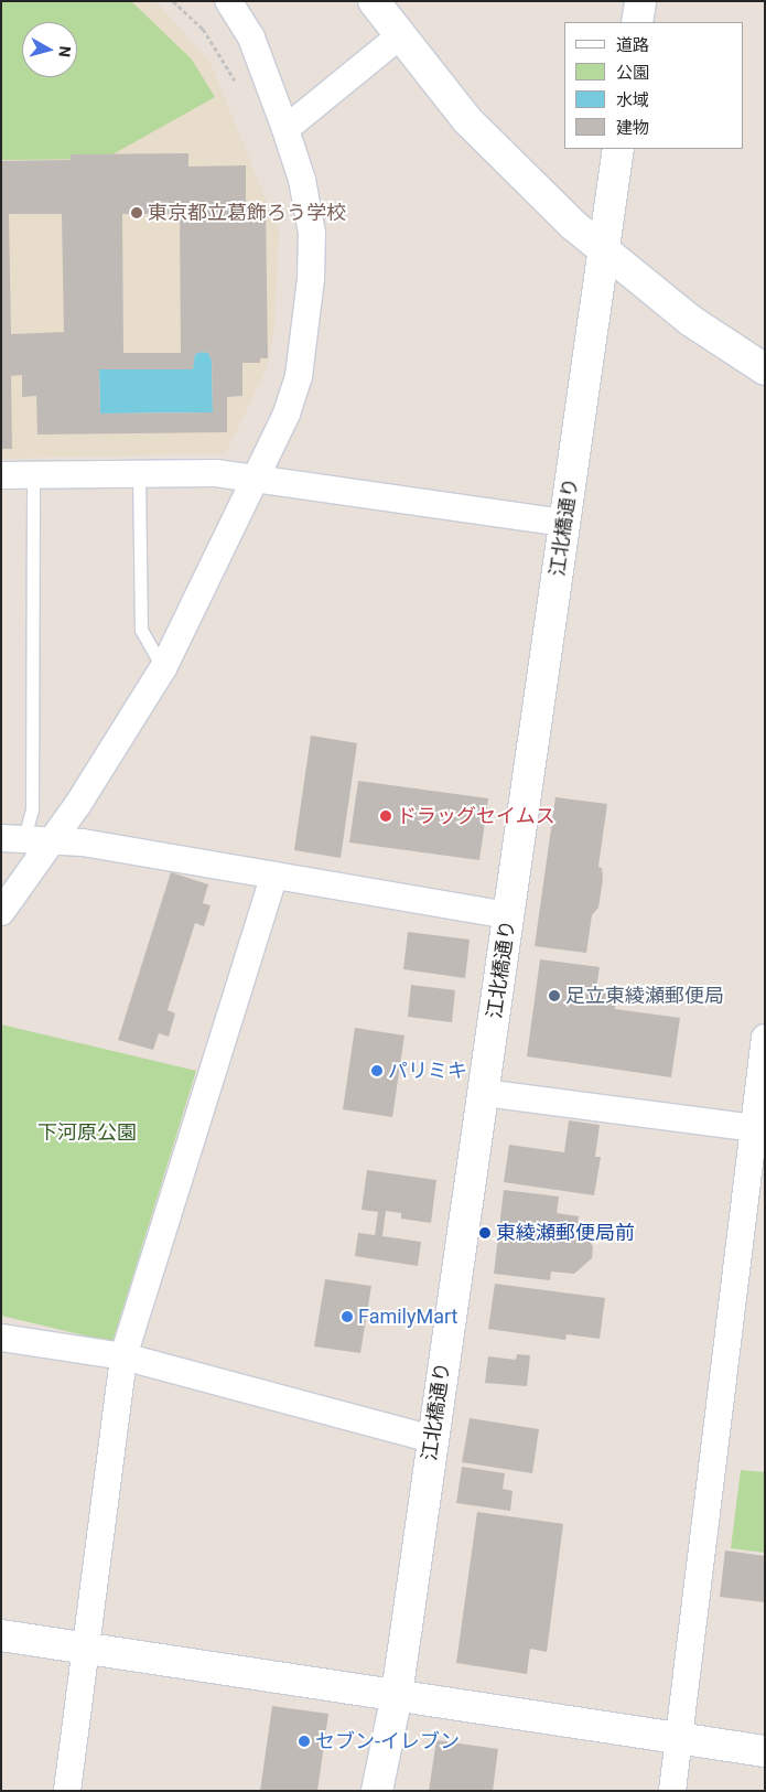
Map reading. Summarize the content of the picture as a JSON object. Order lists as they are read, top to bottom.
{
  "streets": {
    "main road": ["江北橋通り"]
  },
  "parks": ["下河原公園"],
  "places": [
    "東京都立葛飾ろう学校",
    "ドラッグセイムス",
    "足立東綾瀬郵便局",
    "パリミキ",
    "東綾瀬郵便局前",
    "FamilyMart",
    "セブン-イレブン"
  ],
  "legend": [
    "道路",
    "公園",
    "水域",
    "建物"
  ],
  "north": "right"
}
